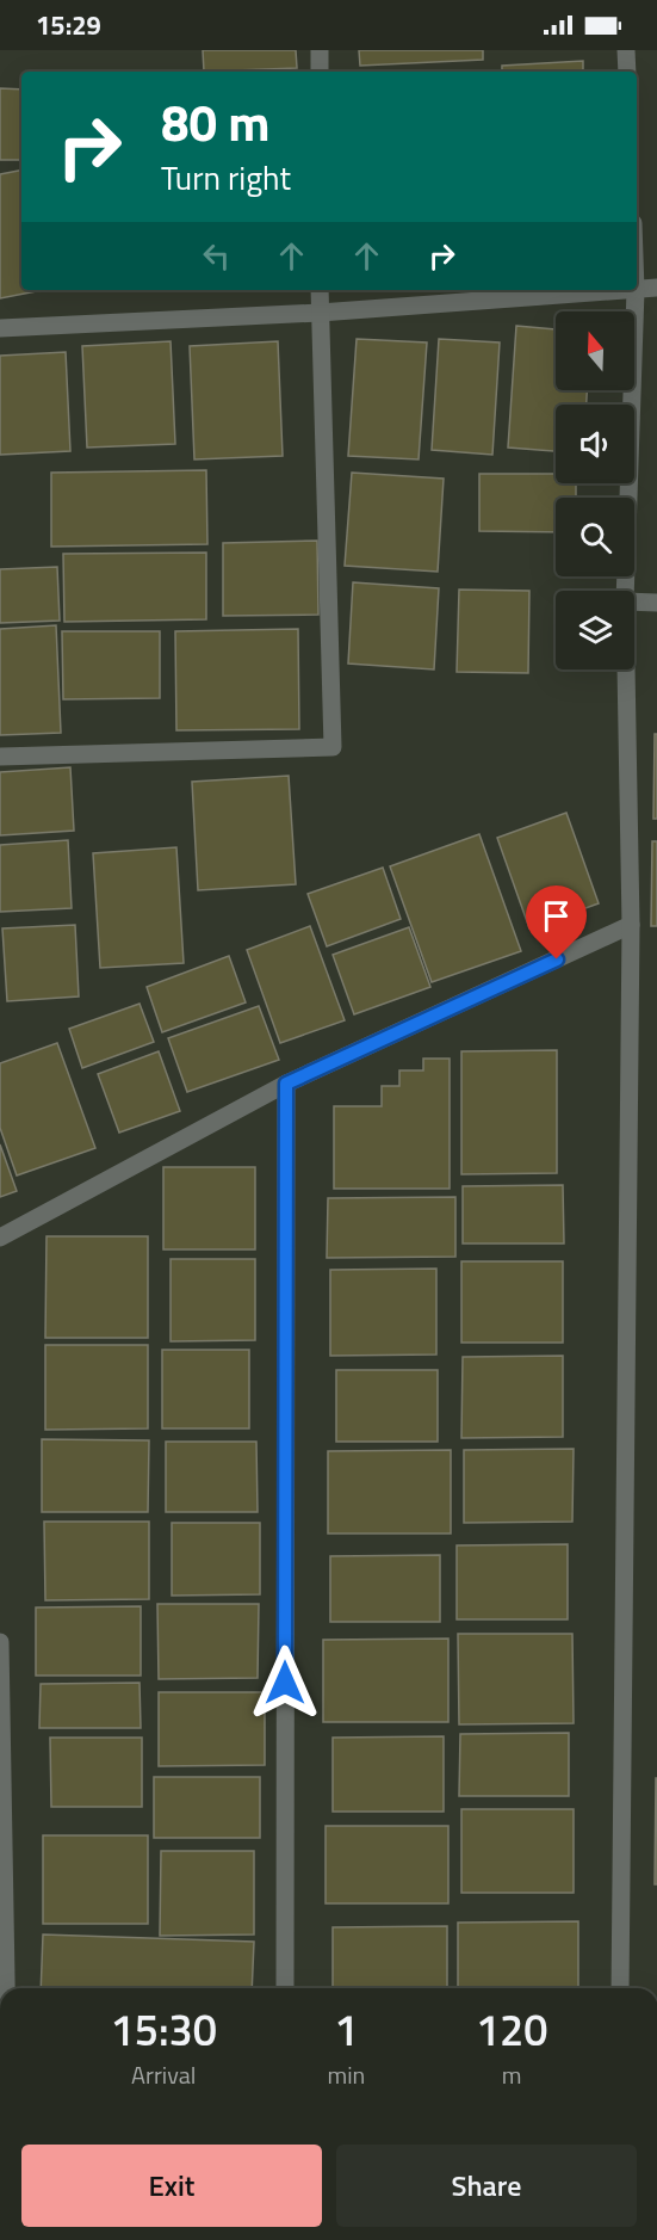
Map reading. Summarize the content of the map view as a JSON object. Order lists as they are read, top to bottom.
{
  "north": "top",
  "page": {
    "status": "15:29",
    "turn": ["80 m", "Turn right"],
    "eta": [
      "15:30",
      "Arrival",
      "1",
      "min",
      "120",
      "m"
    ],
    "buttons": ["Exit", "Share"]
  }
}
